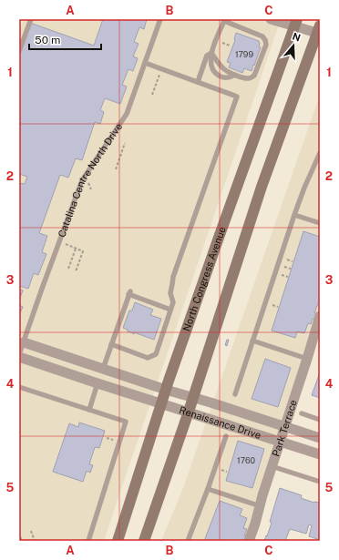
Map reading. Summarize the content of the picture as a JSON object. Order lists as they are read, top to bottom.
{
  "streets": {
    "main road": ["North Congress Avenue"],
    "street": ["Catalina Centre North Drive", "Renaissance Drive", "Park Terrace"]
  },
  "crossings": [
    ["Catalina Centre North Drive", "North Congress Avenue"],
    ["Catalina Centre North Drive", "Renaissance Drive"],
    ["North Congress Avenue", "Renaissance Drive"],
    ["Renaissance Drive", "Park Terrace"]
  ],
  "house_numbers": ["1799", "1760"],
  "scale_bar": "50 m",
  "north": "top",
  "grid": {
    "columns": ["A", "B", "C"],
    "rows": [
      "1",
      "2",
      "3",
      "4",
      "5"
    ]
  }
}
